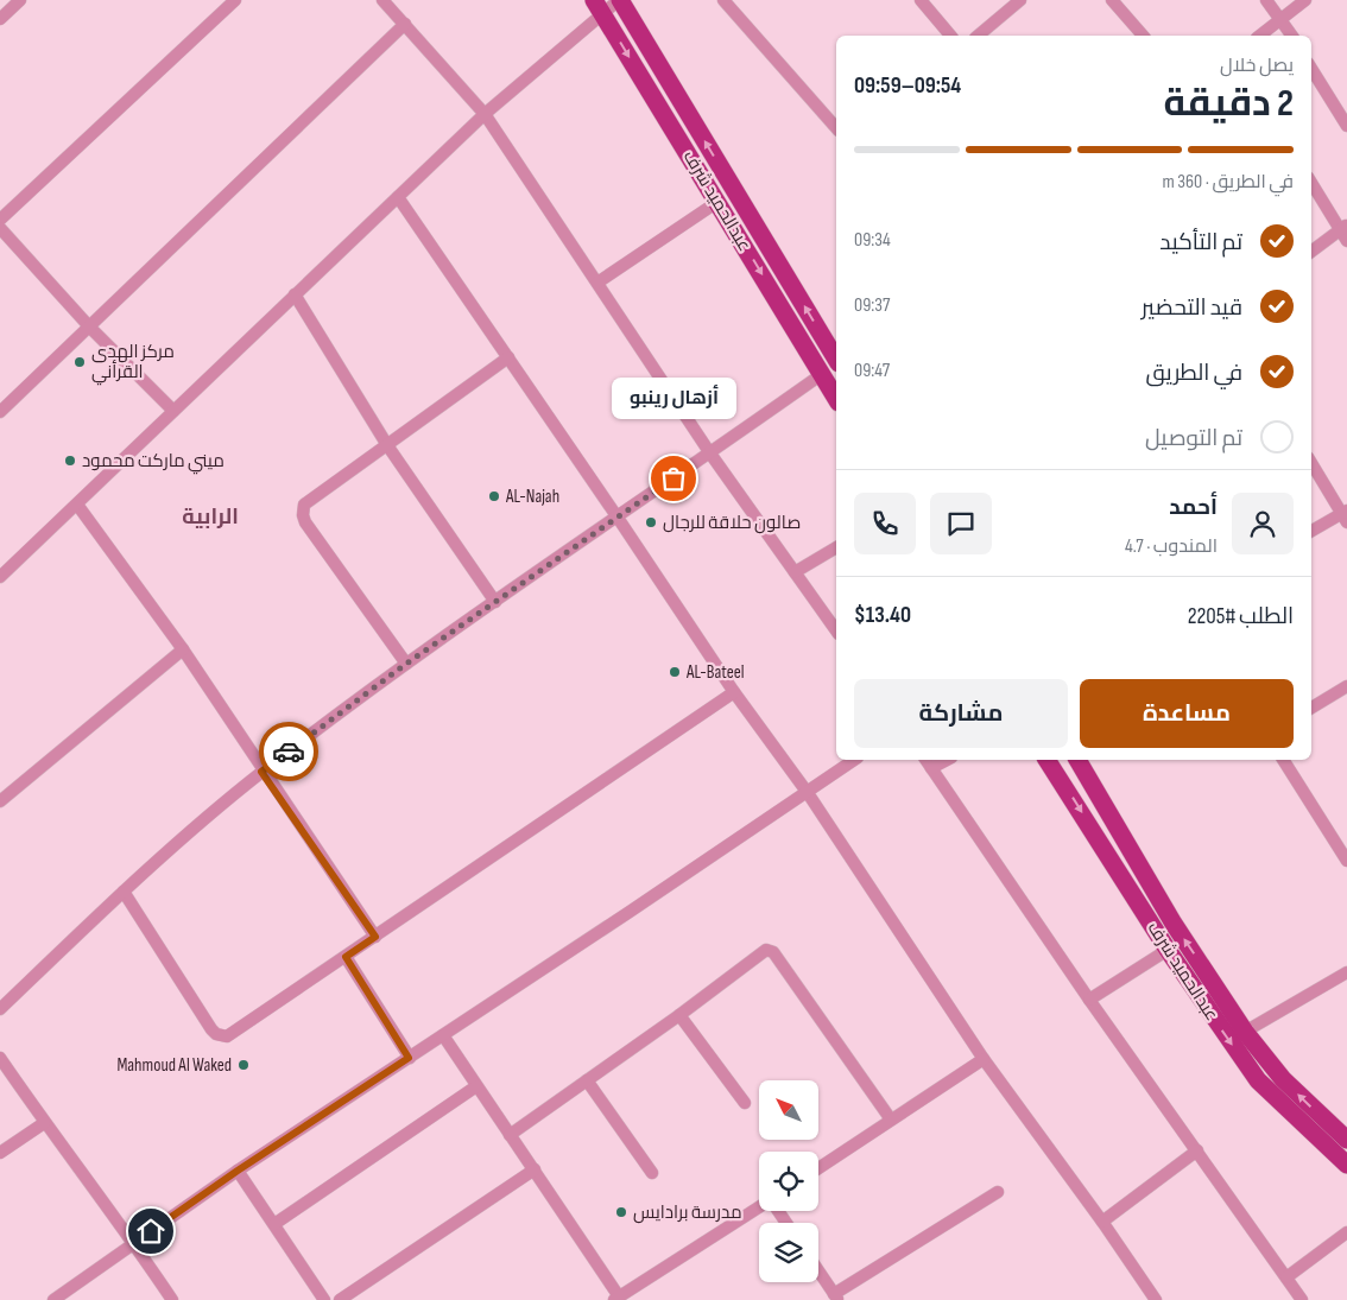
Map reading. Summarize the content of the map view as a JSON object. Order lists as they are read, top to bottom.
{
  "streets": {
    "main road": ["عبدالحميد شرف"]
  },
  "districts": ["الرابية"],
  "places": [
    "مركز الهدى القرأني",
    "ميني ماركت محمود",
    "أزهال رينبو",
    "AL-Najah",
    "صالون حلاقة للرجال",
    "AL-Bateel",
    "Mahmoud Al Waked",
    "مدرسة برادايس"
  ],
  "north": "top left",
  "page": {
    "heading": ["2 دقيقة", "يصل خلال", "09:54–09:59"],
    "panel": [
      "أحمد",
      "المندوب · 4.7",
      "الطلب #2205",
      "$13.40"
    ],
    "bar": "في الطريق · 360 m",
    "list": [
      ["تم التأكيد", "09:34"],
      ["قيد التحضير", "09:37"],
      ["في الطريق", "09:47"],
      "تم التوصيل"
    ],
    "bubble": "أزهال رينبو",
    "buttons": ["مساعدة", "مشاركة"]
  }
}
